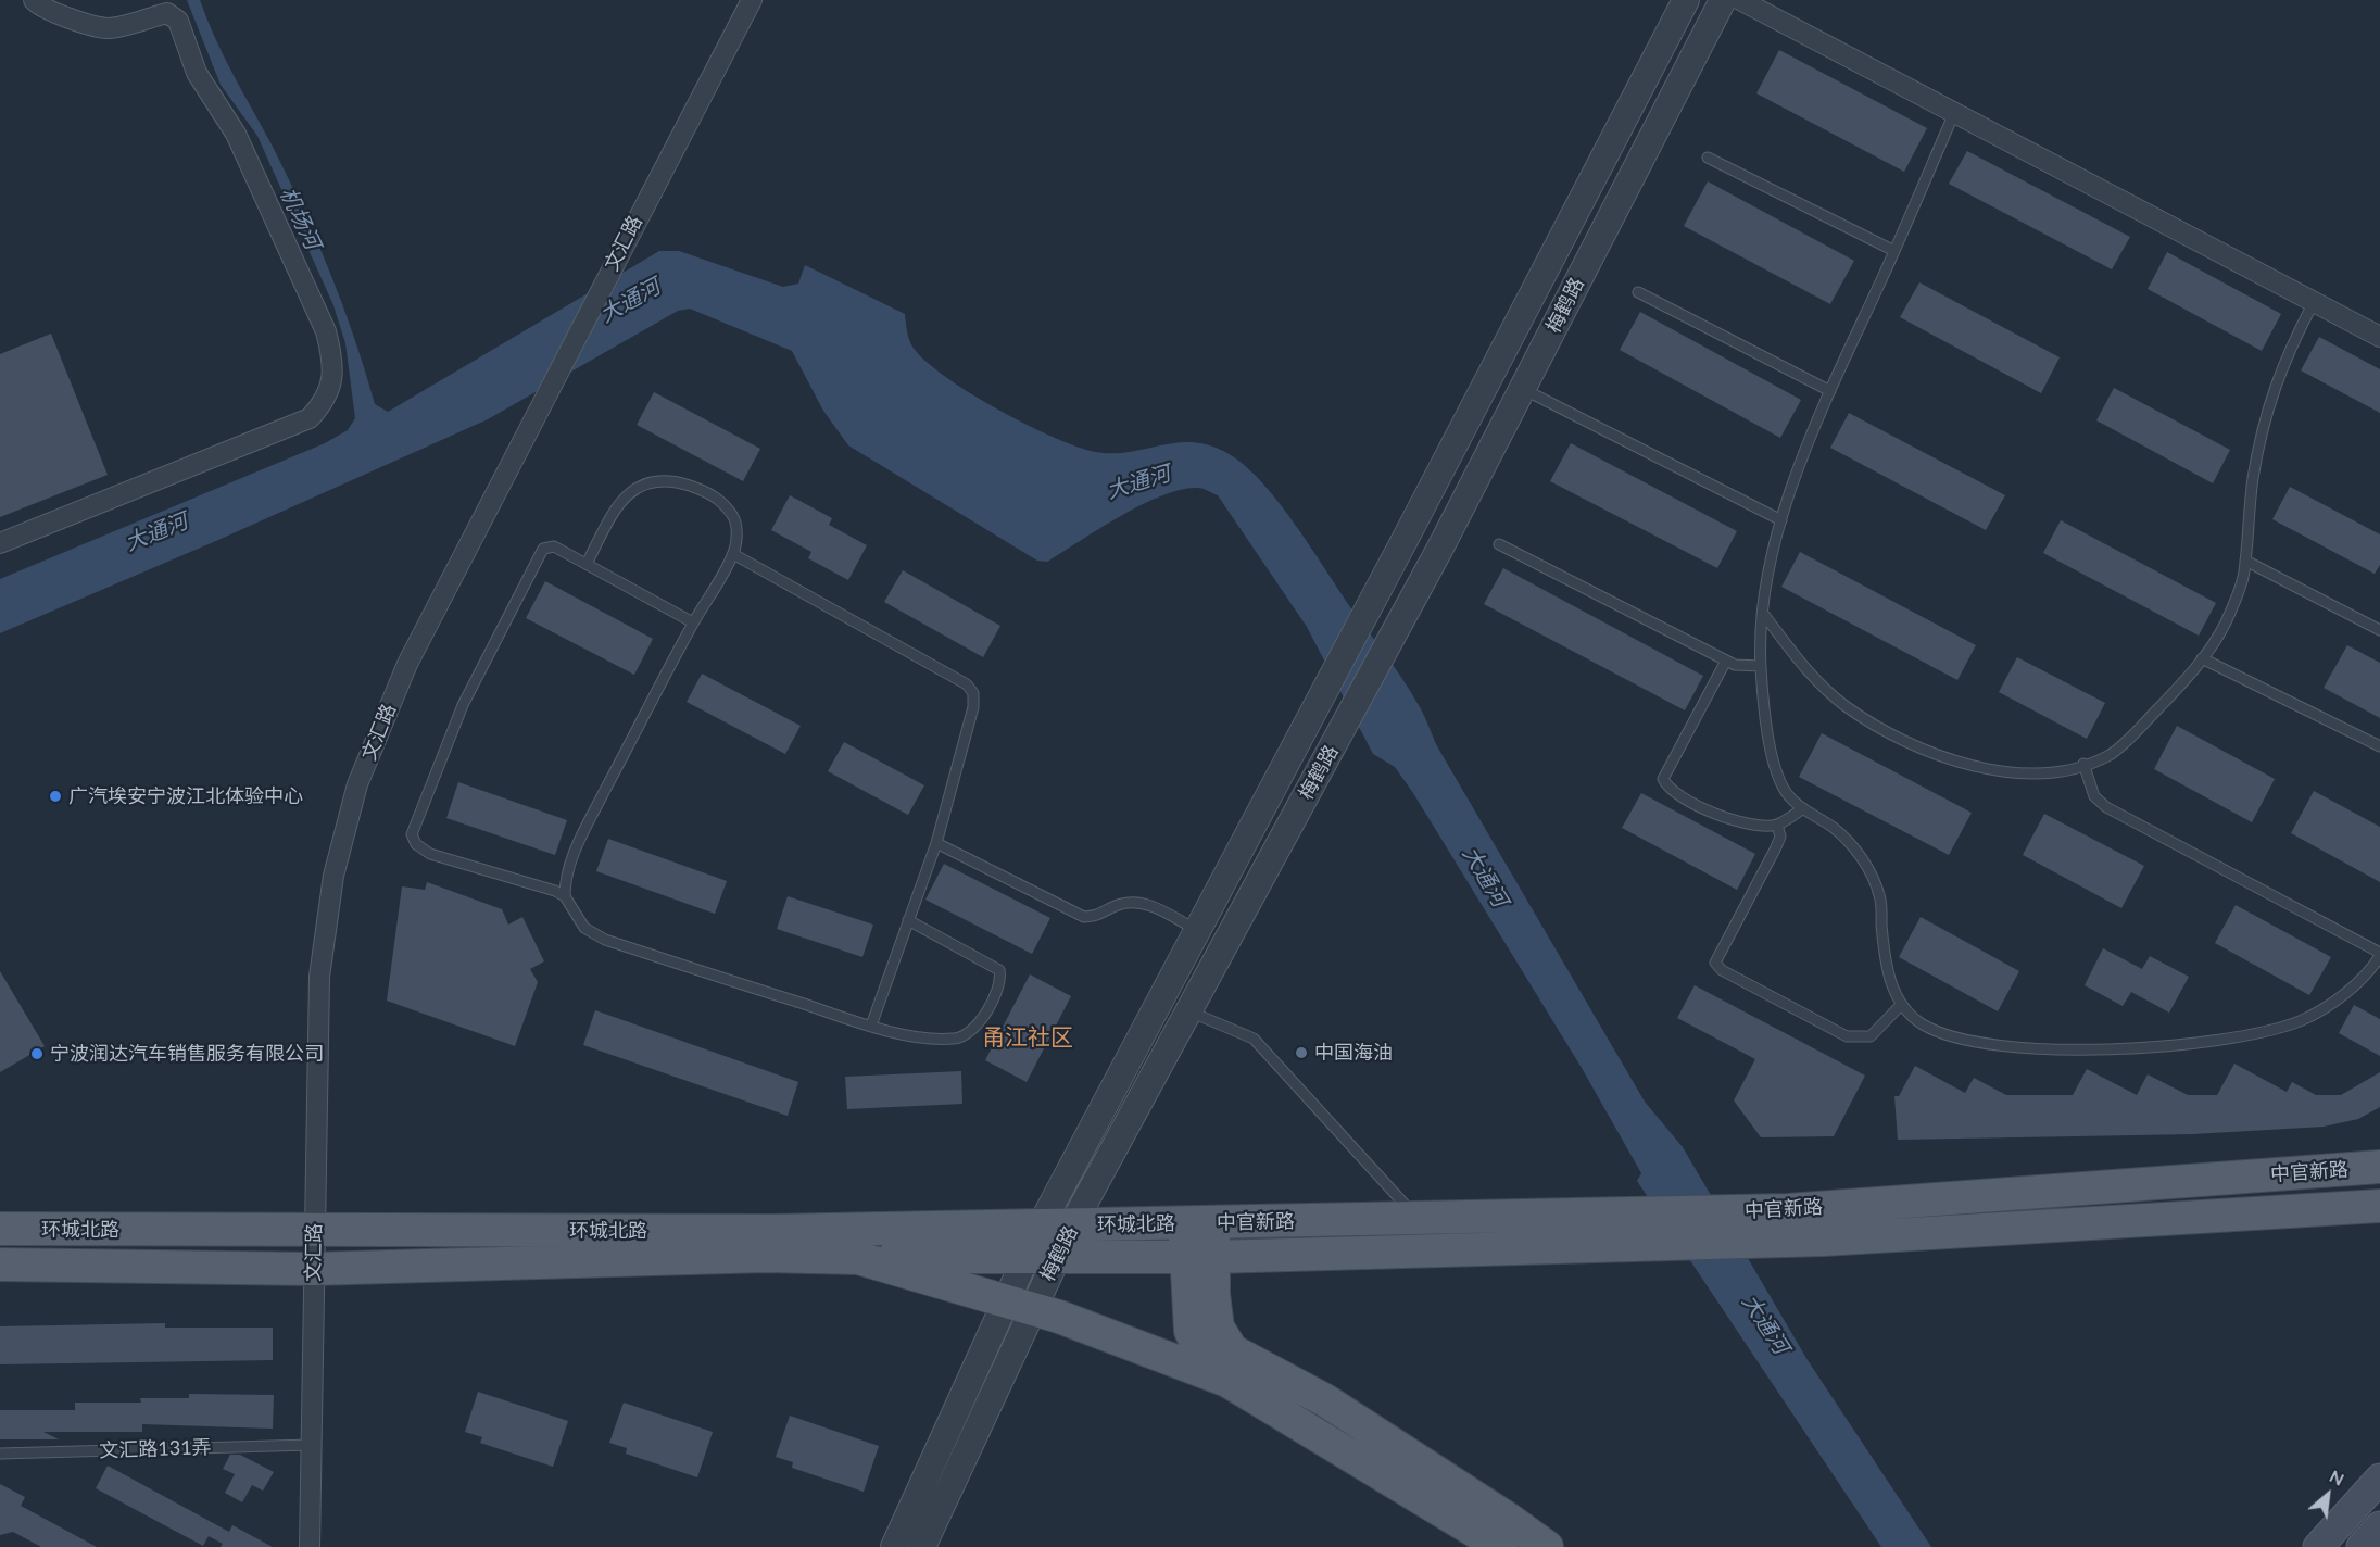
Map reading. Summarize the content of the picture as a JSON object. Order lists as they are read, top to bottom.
{
  "streets": {
    "main road": ["中官新路", "环城北路"],
    "street": ["文汇路", "梅鹤路"],
    "lane": ["文汇路131弄"]
  },
  "crossings": [
    ["文汇路", "环城北路"],
    ["文汇路", "文汇路131弄"],
    ["梅鹤路", "环城北路"],
    ["中官新路", "环城北路"]
  ],
  "districts": ["甬江社区"],
  "water": ["机场河", "大通河"],
  "places": ["广汽埃安宁波江北体验中心", "中国海油", "宁波润达汽车销售服务有限公司"],
  "north": "top right"
}
